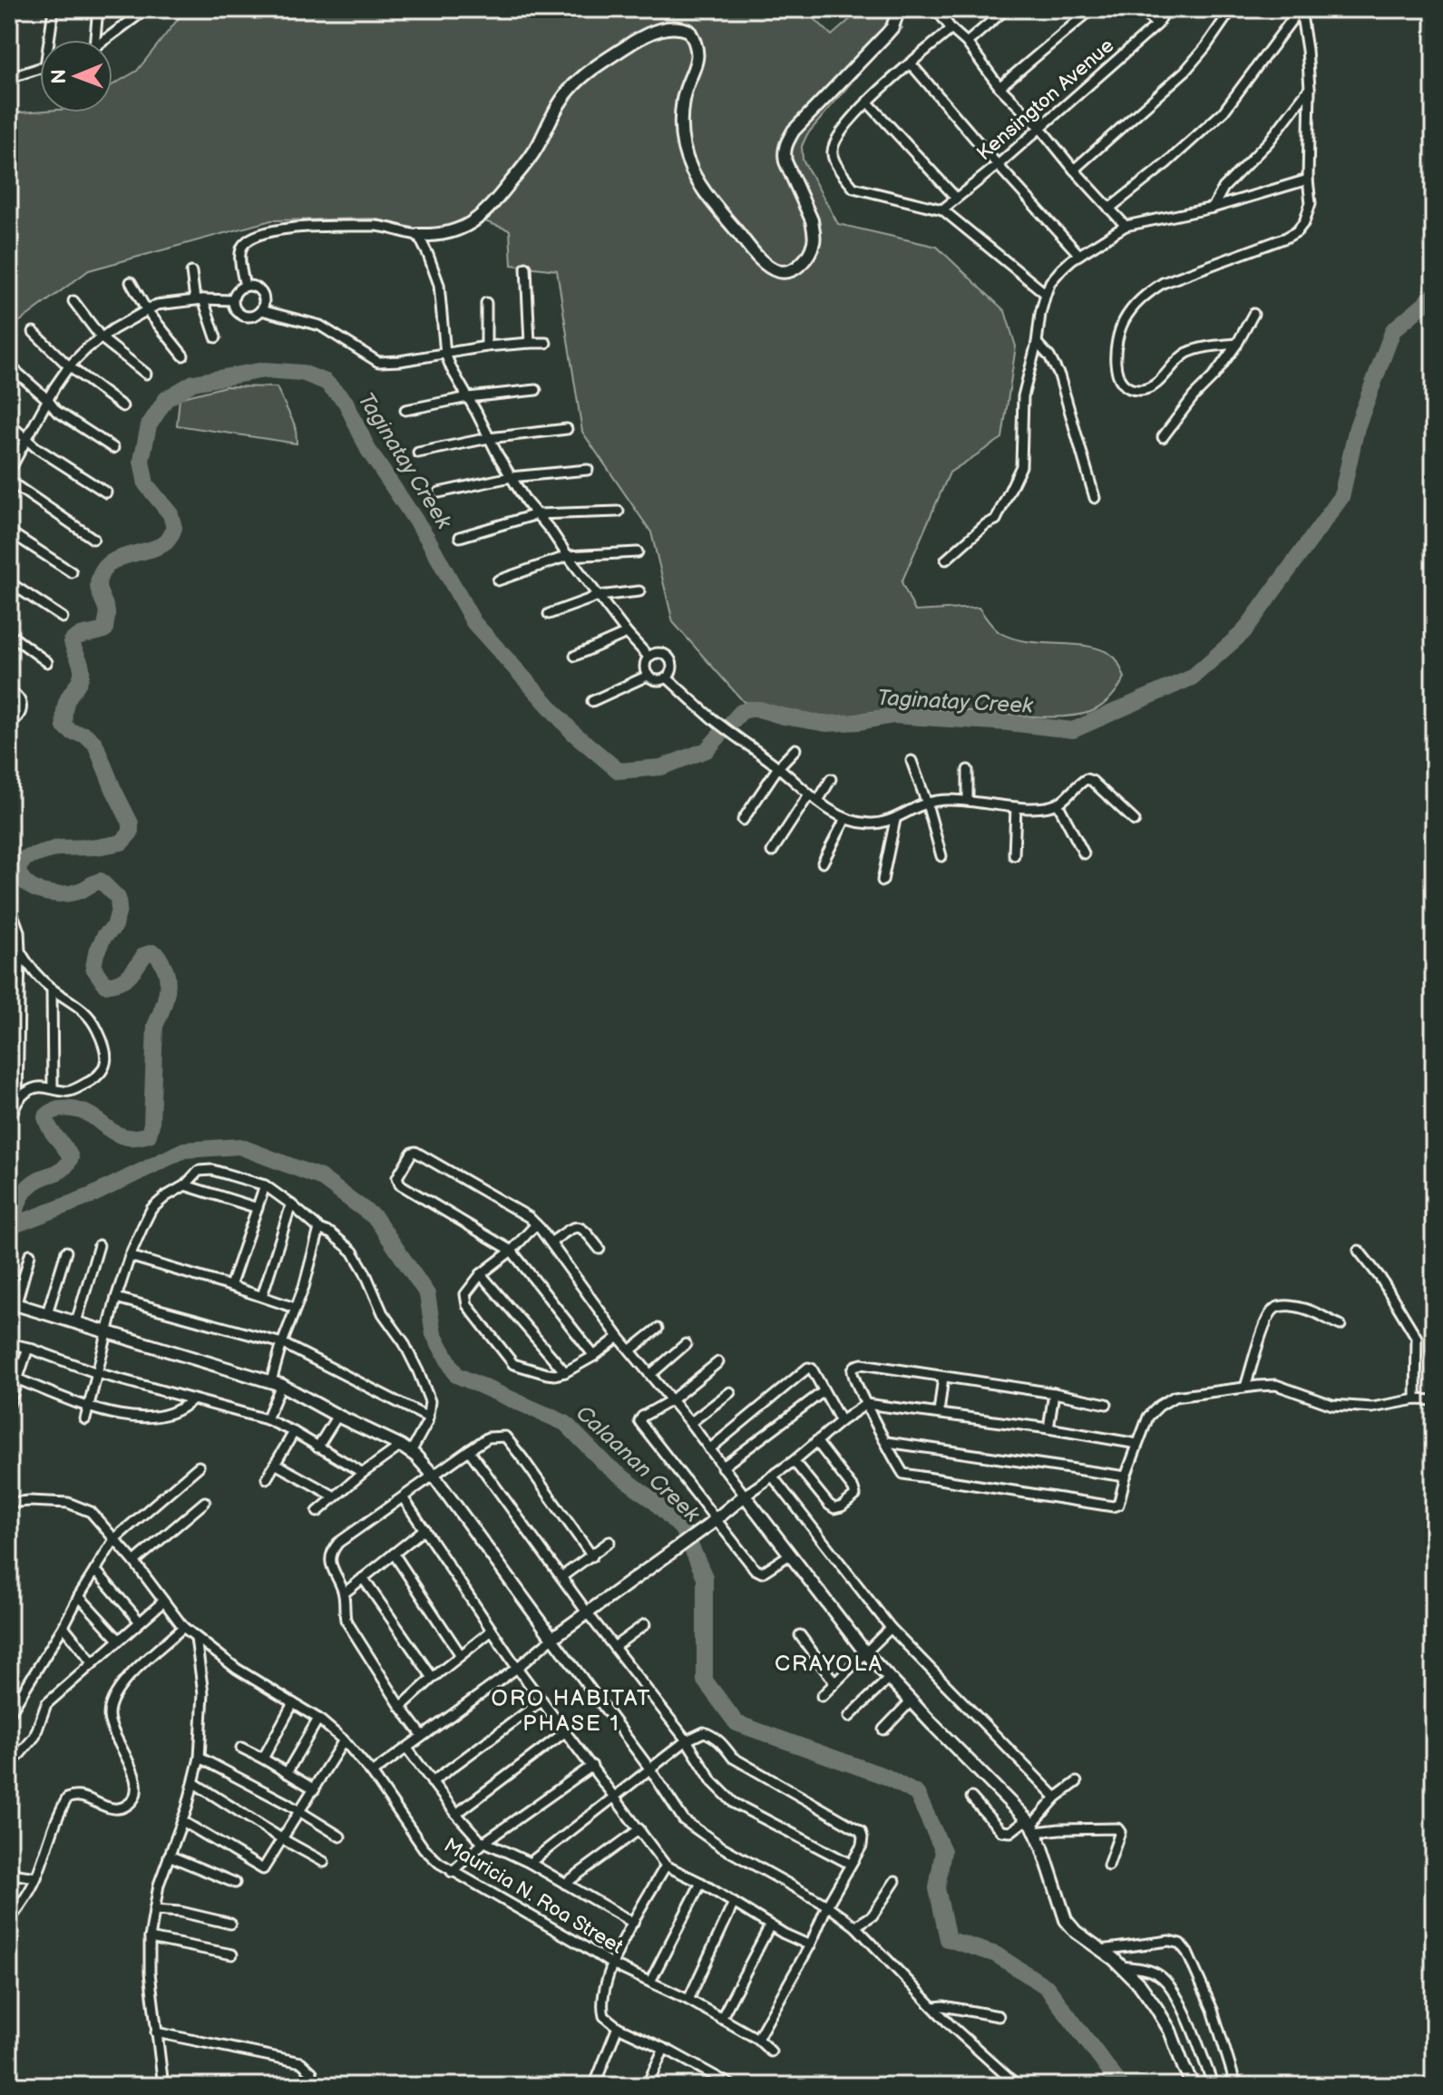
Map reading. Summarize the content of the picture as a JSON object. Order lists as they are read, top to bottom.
{
  "streets": {
    "street": ["Kensington Avenue", "Mauricia N. Roa Street"]
  },
  "districts": ["CRAYOLA", "ORO HABITAT PHASE 1"],
  "water": ["Taginatay Creek", "Calaanan Creek"],
  "north": "left"
}
